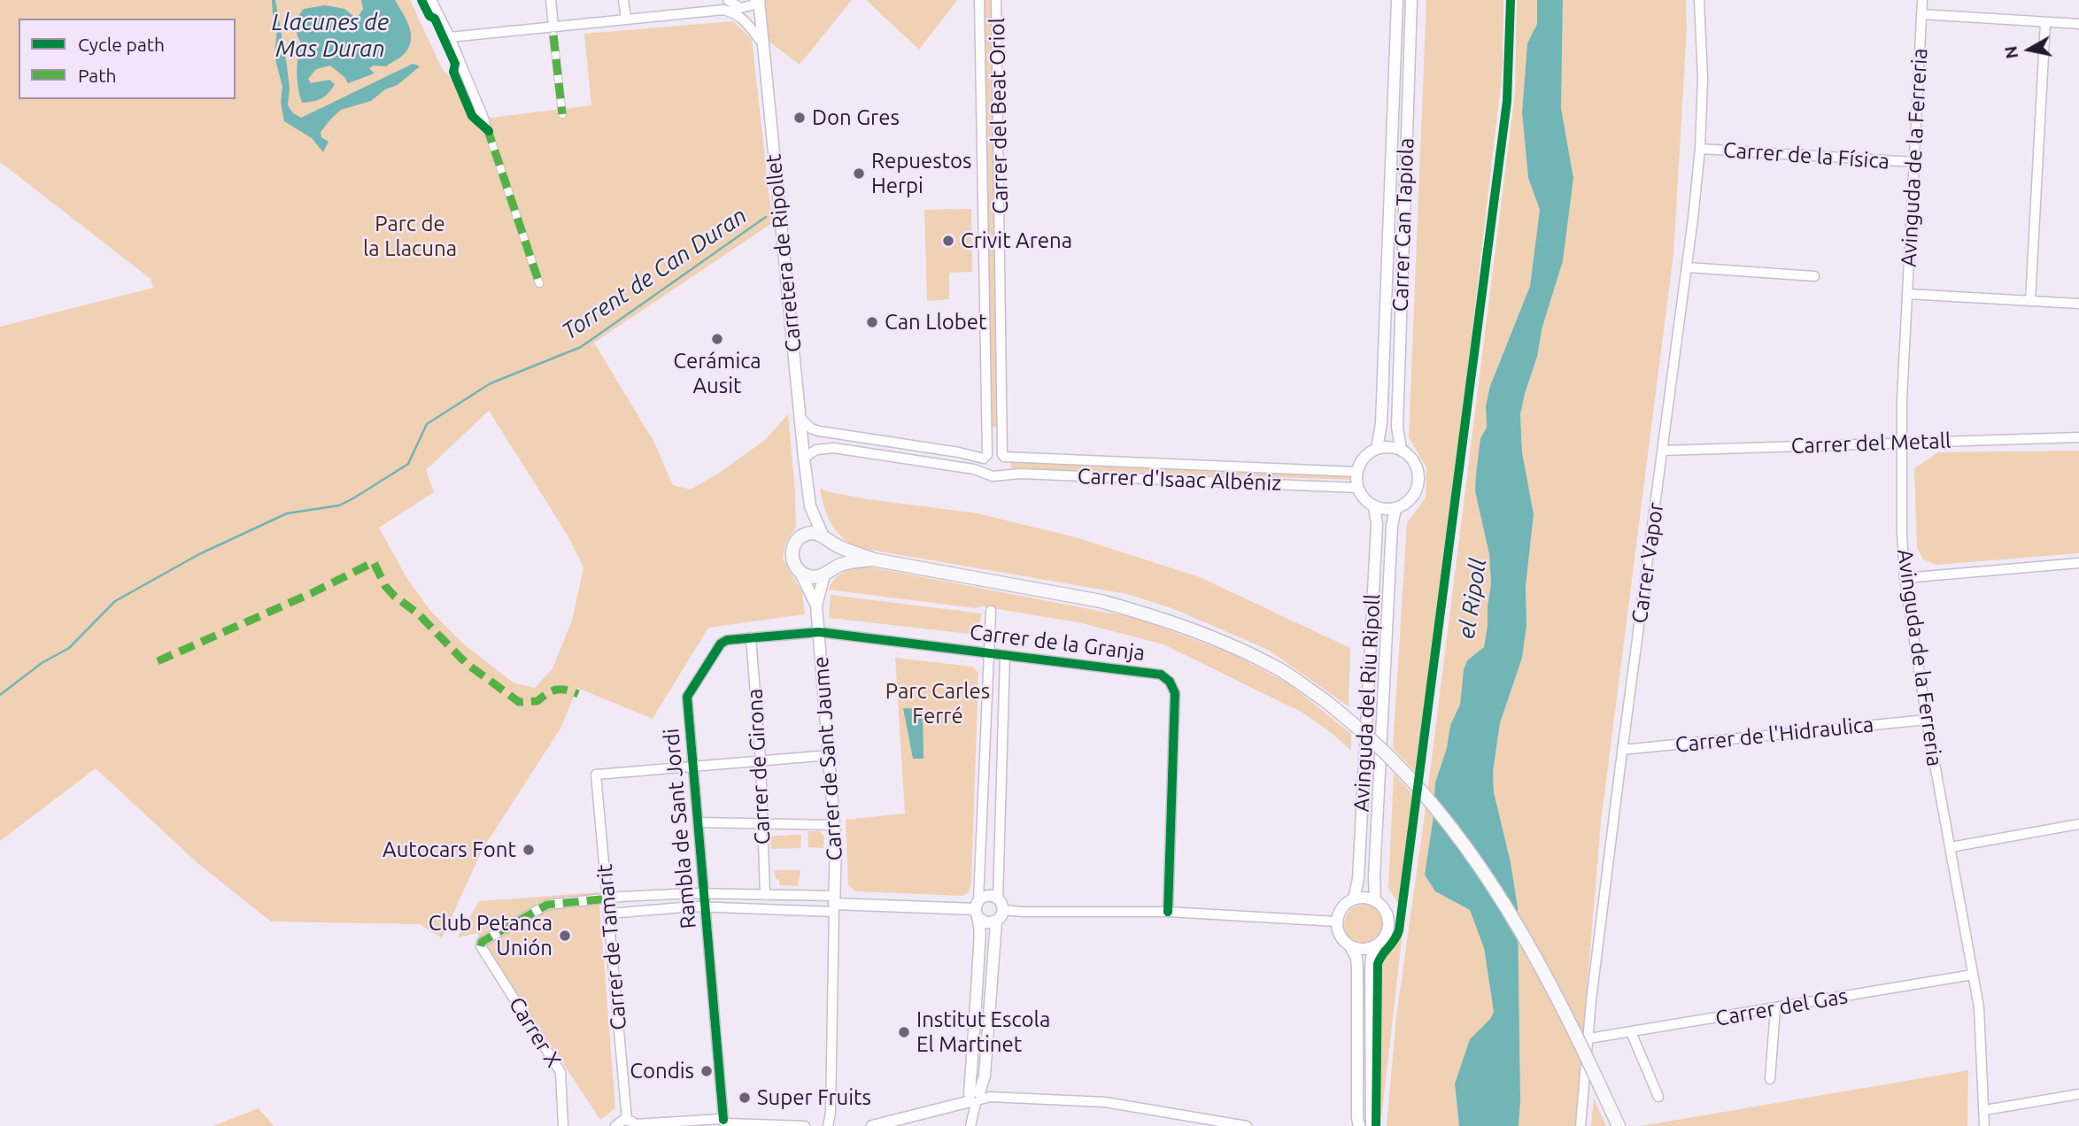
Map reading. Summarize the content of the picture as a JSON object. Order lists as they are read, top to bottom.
{
  "streets": {
    "street": [
      "Carrer del Beat Oriol",
      "Carrer de la Física",
      "Avinguda de la Ferreria",
      "Carrer Can Tapiola",
      "Carretera de Ripollet",
      "Carrer del Metall",
      "Carrer d'Isaac Albéniz",
      "Carrer Vapor",
      "Carrer de la Granja",
      "Avinguda del Riu Ripoll",
      "Carrer de l'Hidraulica",
      "Carrer de Sant Jaume",
      "Carrer de Girona",
      "Rambla de Sant Jordi",
      "Carrer de Tamarit",
      "Carrer del Gas",
      "Carrer X"
    ]
  },
  "crossings": [
    ["Carrer del Beat Oriol", "Carrer d'Isaac Albéniz"],
    ["Carrer de la Física", "Avinguda de la Ferreria"],
    ["Carrer de la Física", "Carrer Vapor"],
    ["Avinguda de la Ferreria", "Carrer del Metall"],
    ["Avinguda de la Ferreria", "Carrer de l'Hidraulica"],
    ["Avinguda de la Ferreria", "Carrer del Gas"],
    ["Carrer Can Tapiola", "Carrer d'Isaac Albéniz"],
    ["Carrer Can Tapiola", "Avinguda del Riu Ripoll"],
    ["Carretera de Ripollet", "Carrer d'Isaac Albéniz"],
    ["Carretera de Ripollet", "Carrer de Sant Jaume"],
    ["Carrer del Metall", "Carrer Vapor"],
    ["Carrer d'Isaac Albéniz", "Avinguda del Riu Ripoll"],
    ["Carrer Vapor", "Carrer de l'Hidraulica"],
    ["Carrer Vapor", "Carrer del Gas"],
    ["Carrer de la Granja", "Carrer de Sant Jaume"],
    ["Carrer de la Granja", "Rambla de Sant Jordi"],
    ["Carrer de Sant Jaume", "Rambla de Sant Jordi"],
    ["Carrer de Girona", "Rambla de Sant Jordi"],
    ["Rambla de Sant Jordi", "Carrer de Tamarit"],
    ["Carrer de Tamarit", "Carrer X"]
  ],
  "water": ["Llacunes de Mas Duran", "Torrent de Can Duran", "el Ripoll"],
  "parks": ["Parc de la Llacuna", "Parc Carles Ferré"],
  "places": [
    "Don Gres",
    "Repuestos Herpi",
    "Crivit Arena",
    "Can Llobet",
    "Cerámica Ausit",
    "Autocars Font",
    "Club Petanca Unión",
    "Institut Escola El Martinet",
    "Condis",
    "Super Fruits"
  ],
  "legend": ["Cycle path", "Path"],
  "north": "left"
}
